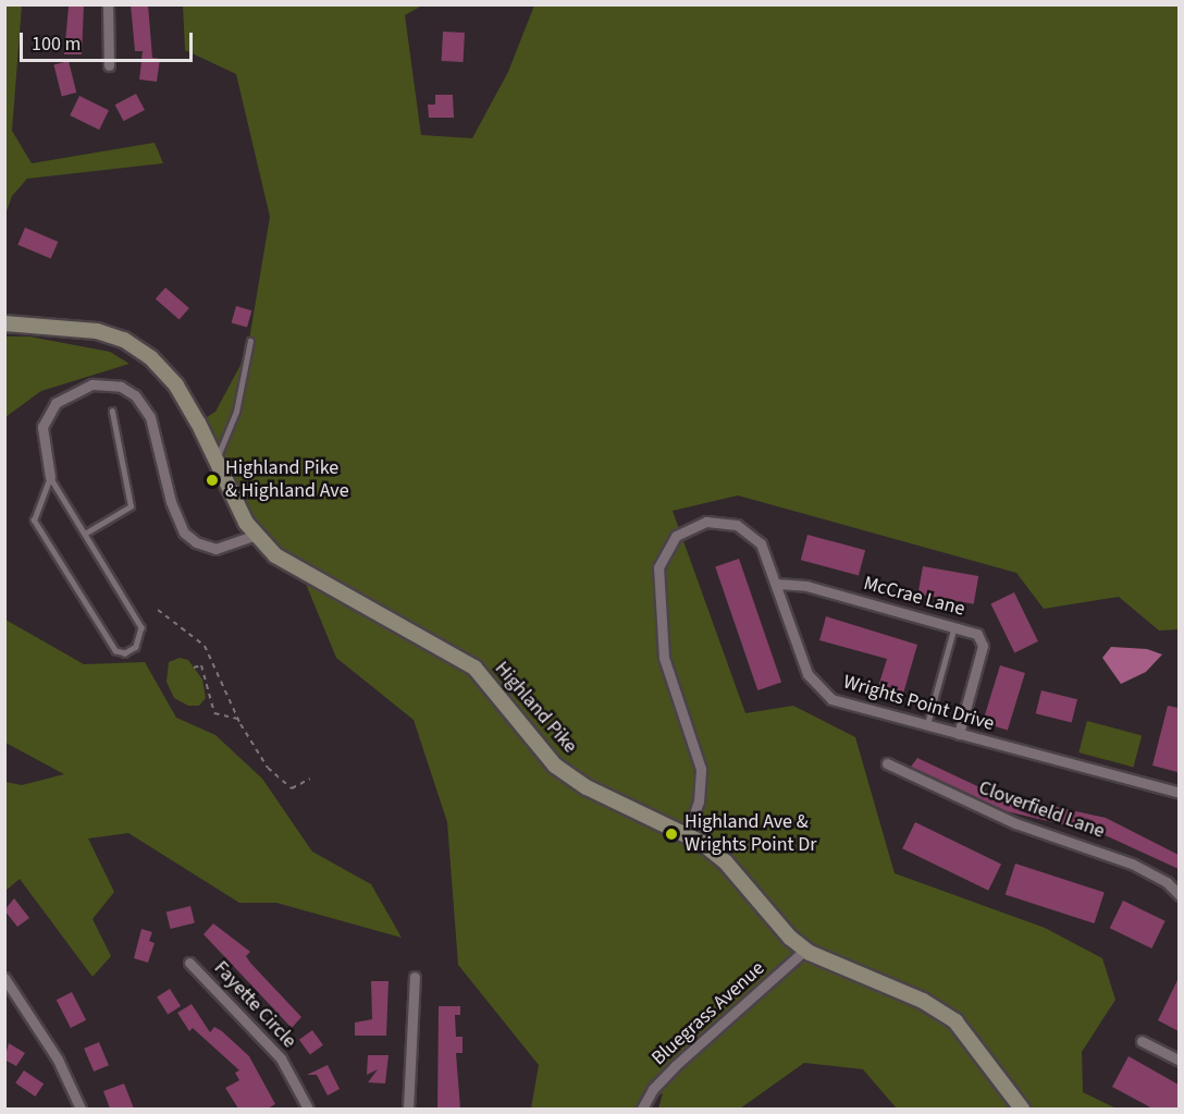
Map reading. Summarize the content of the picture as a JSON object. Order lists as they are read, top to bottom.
{
  "streets": {
    "street": [
      "McCrae Lane",
      "Wrights Point Drive",
      "Highland Pike",
      "Cloverfield Lane",
      "Fayette Circle",
      "Bluegrass Avenue"
    ]
  },
  "crossings": [
    ["McCrae Lane", "Wrights Point Drive"],
    ["Wrights Point Drive", "Highland Pike"],
    ["Highland Pike", "Bluegrass Avenue"]
  ],
  "places": ["Highland Pike & Highland Ave", "Highland Ave & Wrights Point Dr"],
  "scale_bar": "100 m"
}
